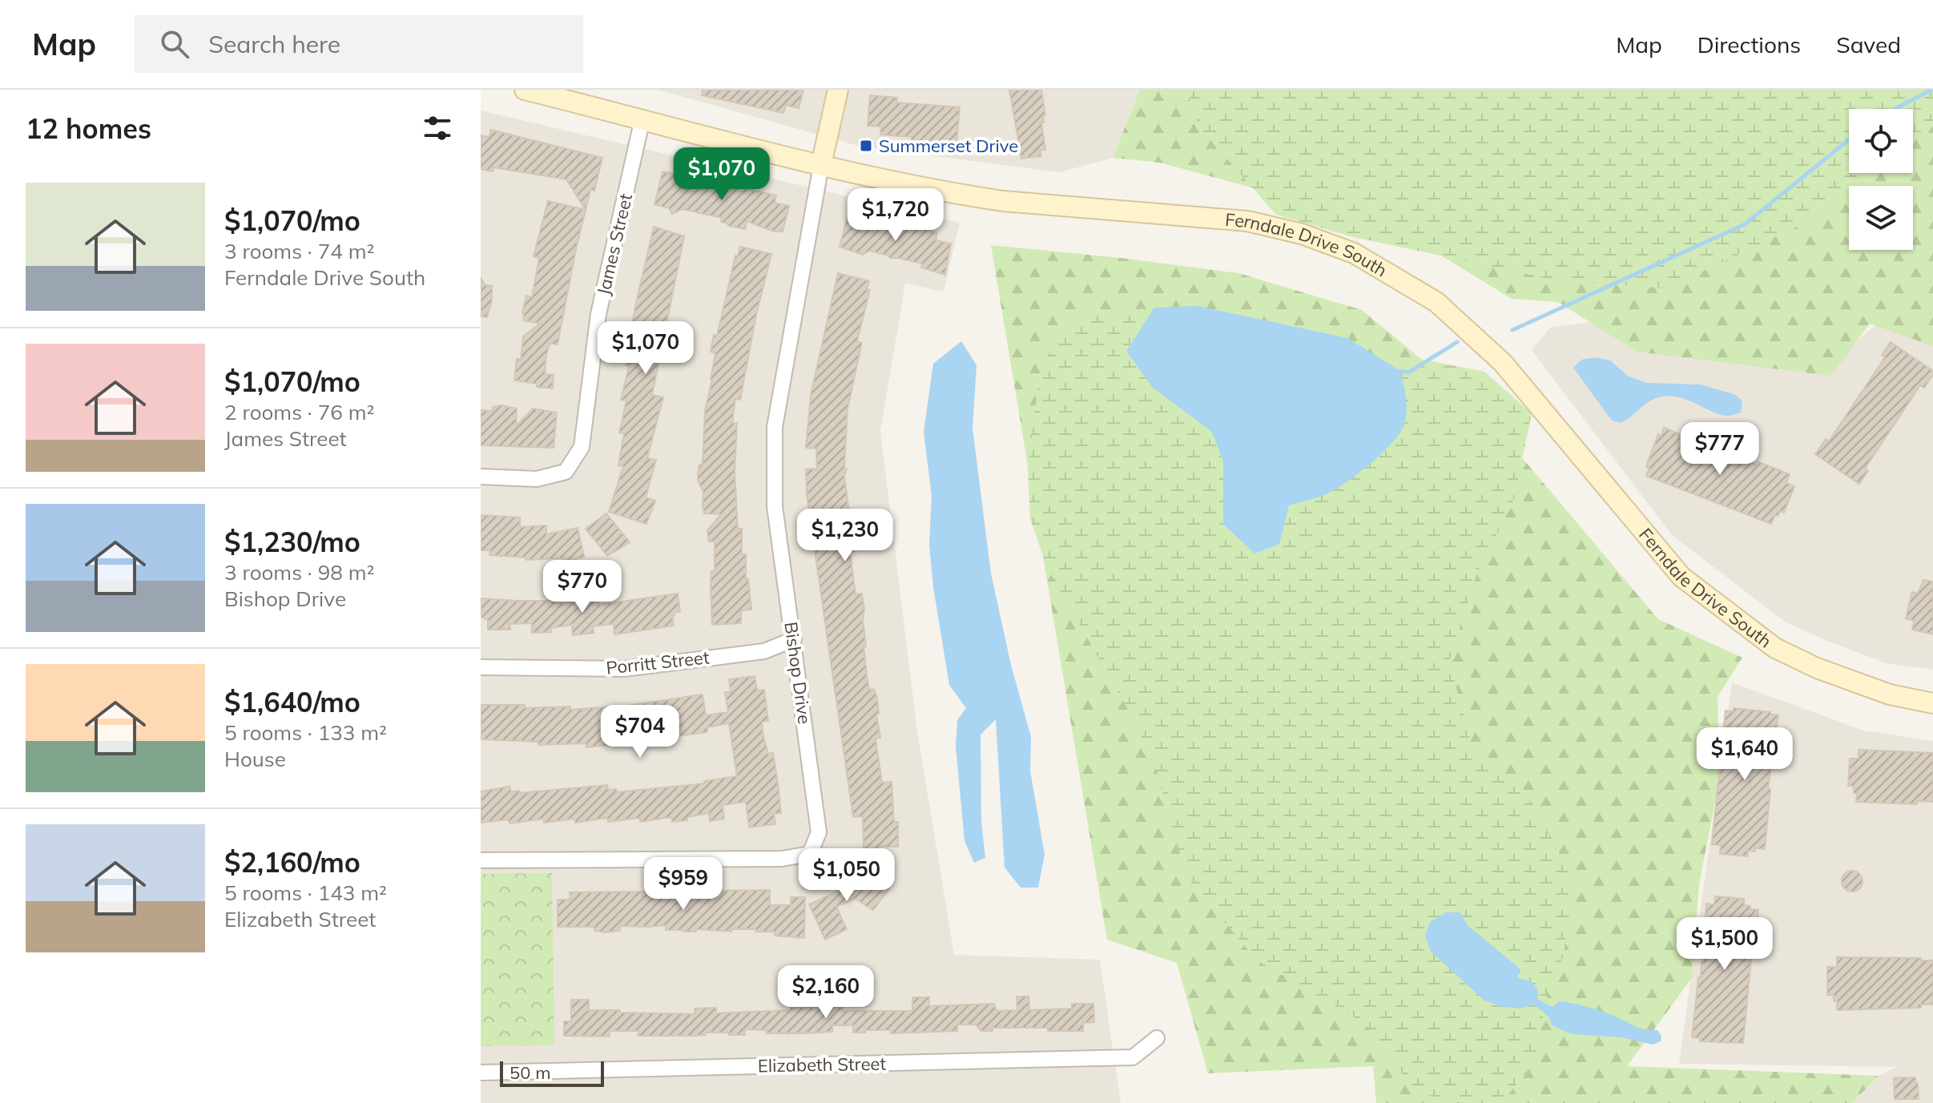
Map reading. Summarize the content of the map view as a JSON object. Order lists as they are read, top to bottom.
{
  "streets": {
    "main road": ["Ferndale Drive South"],
    "street": [
      "James Street",
      "Porritt Street",
      "Bishop Drive",
      "Elizabeth Street"
    ]
  },
  "crossings": [
    ["James Street", "Ferndale Drive South"],
    ["Ferndale Drive South", "Bishop Drive"],
    ["Porritt Street", "Bishop Drive"]
  ],
  "places": {
    "transit": ["Summerset Drive"]
  },
  "scale_bar": "50 m",
  "page": {
    "header": "Map",
    "search": "Search here",
    "nav": ["Map", "Directions", "Saved"],
    "heading": "12 homes",
    "price": [
      "$1,070",
      "$1,720",
      "$1,070",
      "$777",
      "$1,230",
      "$770",
      "$704",
      "$1,640",
      "$1,050",
      "$959",
      "$1,500",
      "$2,160"
    ],
    "list": [
      {
        "name": "$1,070/mo",
        "note": "3 rooms · 74 m² · Ferndale Drive South"
      },
      {
        "name": "$1,070/mo",
        "note": "2 rooms · 76 m² · James Street"
      },
      {
        "name": "$1,230/mo",
        "note": "3 rooms · 98 m² · Bishop Drive"
      },
      {
        "name": "$1,640/mo",
        "note": "5 rooms · 133 m² · House"
      },
      {
        "name": "$2,160/mo",
        "note": "5 rooms · 143 m² · Elizabeth Street"
      }
    ],
    "scale": "50 m"
  }
}
